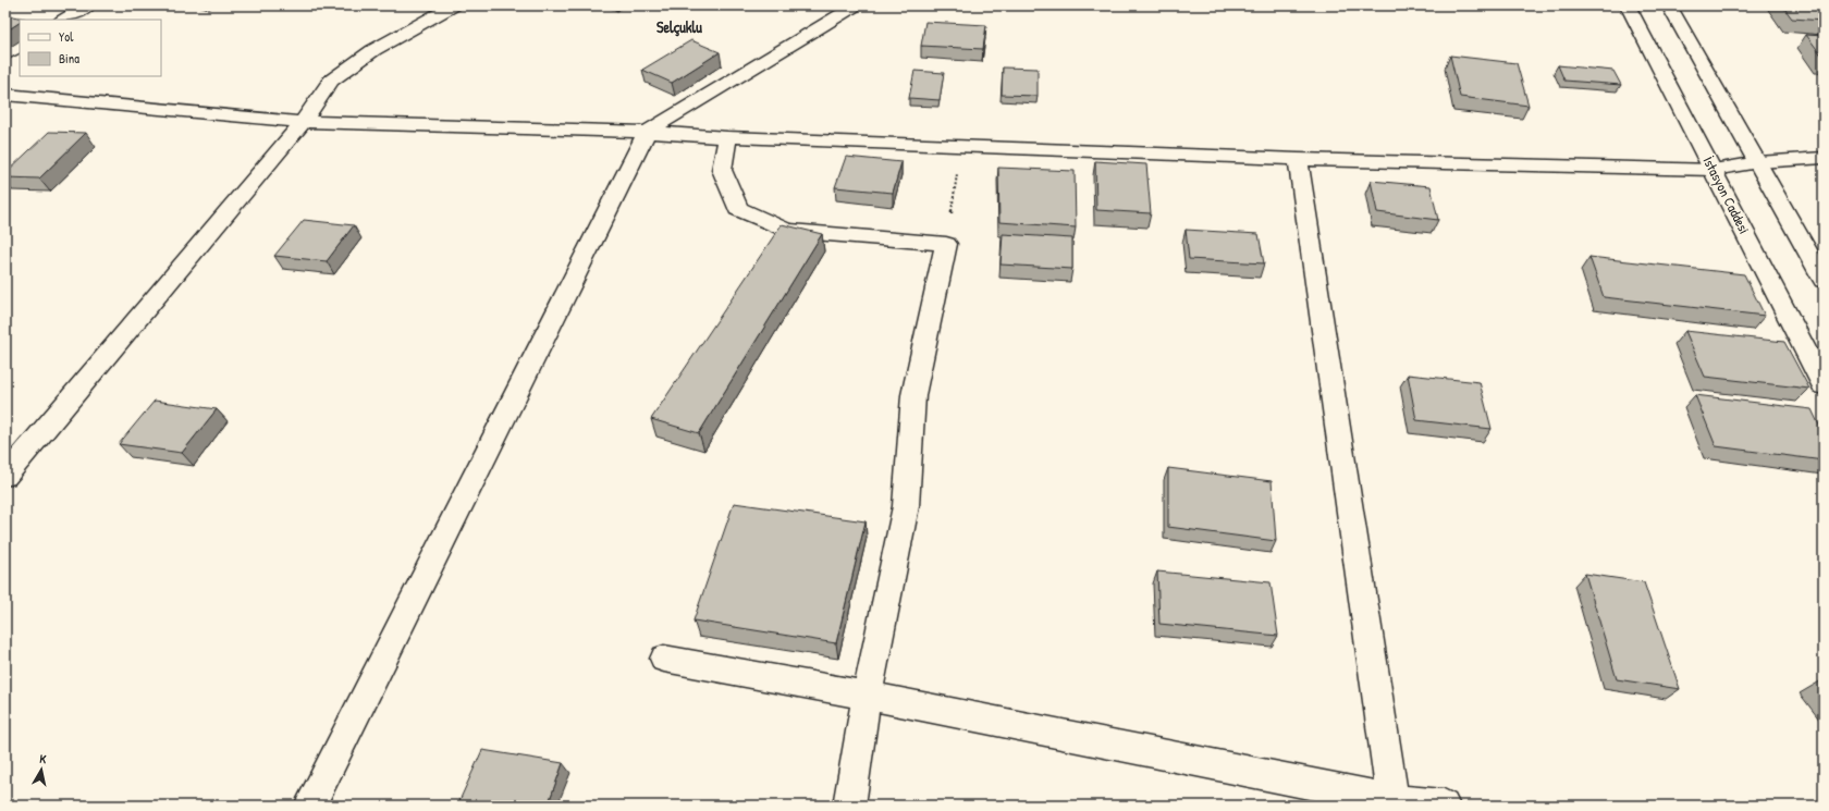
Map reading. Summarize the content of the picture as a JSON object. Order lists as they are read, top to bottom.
{
  "streets": {
    "street": ["İstasyon Caddesi"]
  },
  "districts": ["Selçuklu"],
  "legend": ["Yol", "Bina"],
  "north": "top"
}
